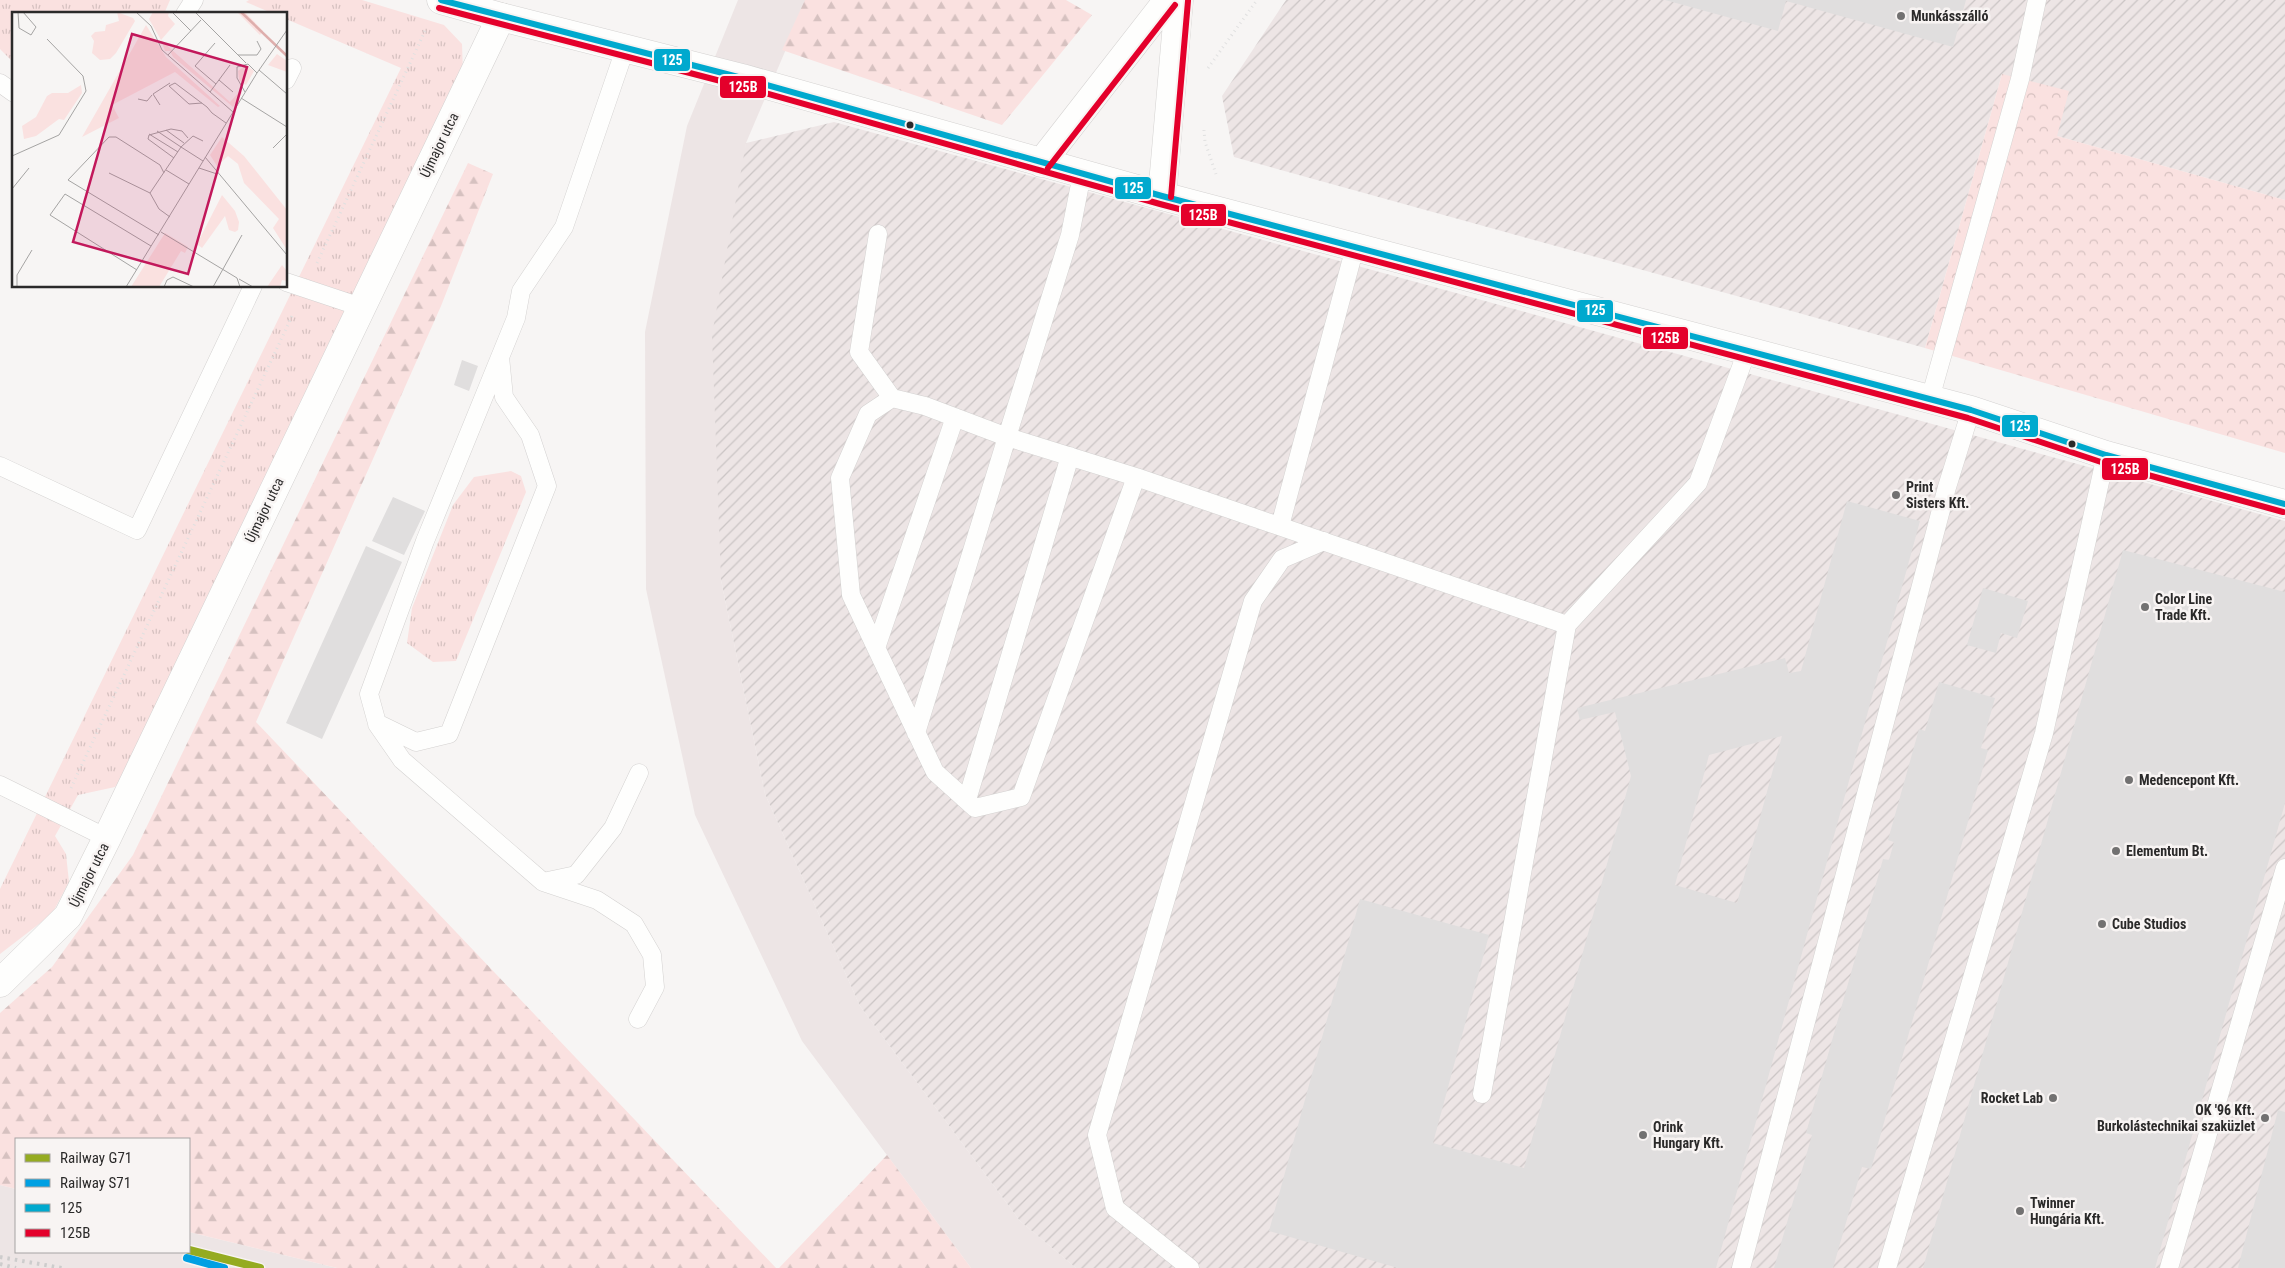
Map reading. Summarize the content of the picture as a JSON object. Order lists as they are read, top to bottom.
{
  "streets": {
    "street": ["Újmajor utca"]
  },
  "places": [
    "Munkásszálló",
    "Print Sisters Kft.",
    "Color Line Trade Kft.",
    "Medencepont Kft.",
    "Elementum Bt.",
    "Cube Studios",
    "Rocket Lab",
    "OK '96 Kft. Burkolástechnikai szaküzlet",
    "Orink Hungary Kft.",
    "Twinner Hungária Kft."
  ],
  "lines": [
    "transit line 125",
    "transit line 125B",
    "rail line G71",
    "rail line S71"
  ],
  "legend": [
    "Railway G71",
    "Railway S71",
    "125",
    "125B"
  ]
}
